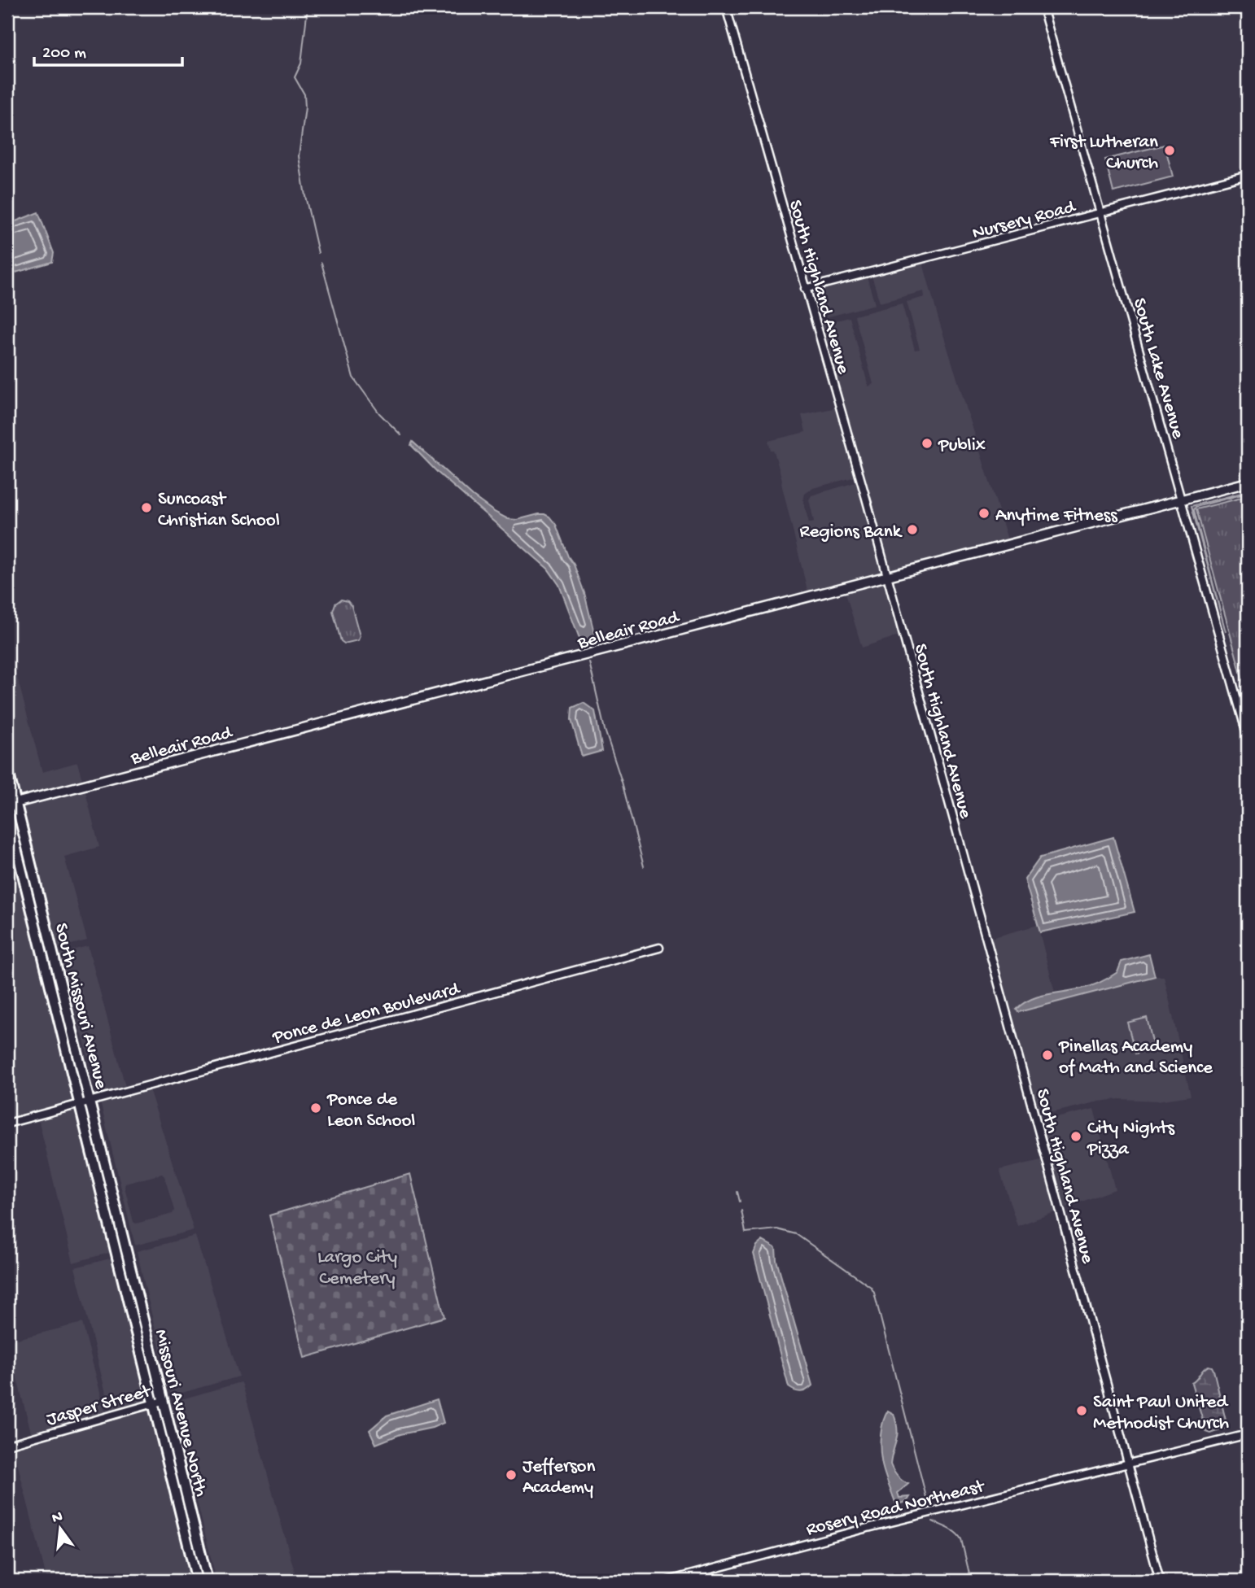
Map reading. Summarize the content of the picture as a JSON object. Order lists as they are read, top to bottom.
{
  "streets": {
    "main road": ["Belleair Road", "South Missouri Avenue", "Missouri Avenue North"],
    "street": [
      "Nursery Road",
      "South Highland Avenue",
      "South Lake Avenue",
      "Ponce de Leon Boulevard",
      "Jasper Street",
      "Rosery Road Northeast"
    ]
  },
  "crossings": [
    ["Nursery Road", "South Highland Avenue"],
    ["Nursery Road", "South Lake Avenue"],
    ["South Highland Avenue", "Belleair Road"],
    ["South Highland Avenue", "Rosery Road Northeast"],
    ["South Lake Avenue", "Belleair Road"],
    ["Belleair Road", "South Missouri Avenue"],
    ["South Missouri Avenue", "Ponce de Leon Boulevard"],
    ["South Missouri Avenue", "Missouri Avenue North"],
    ["Jasper Street", "Missouri Avenue North"]
  ],
  "parks": ["Largo City Cemetery"],
  "places": [
    "First Lutheran Church",
    "Publix",
    "Suncoast Christian School",
    "Anytime Fitness",
    "Regions Bank",
    "Pinellas Academy of Math and Science",
    "Ponce de Leon School",
    "City Nights Pizza",
    "Saint Paul United Methodist Church",
    "Jefferson Academy"
  ],
  "scale_bar": "200 m",
  "north": "top"
}
